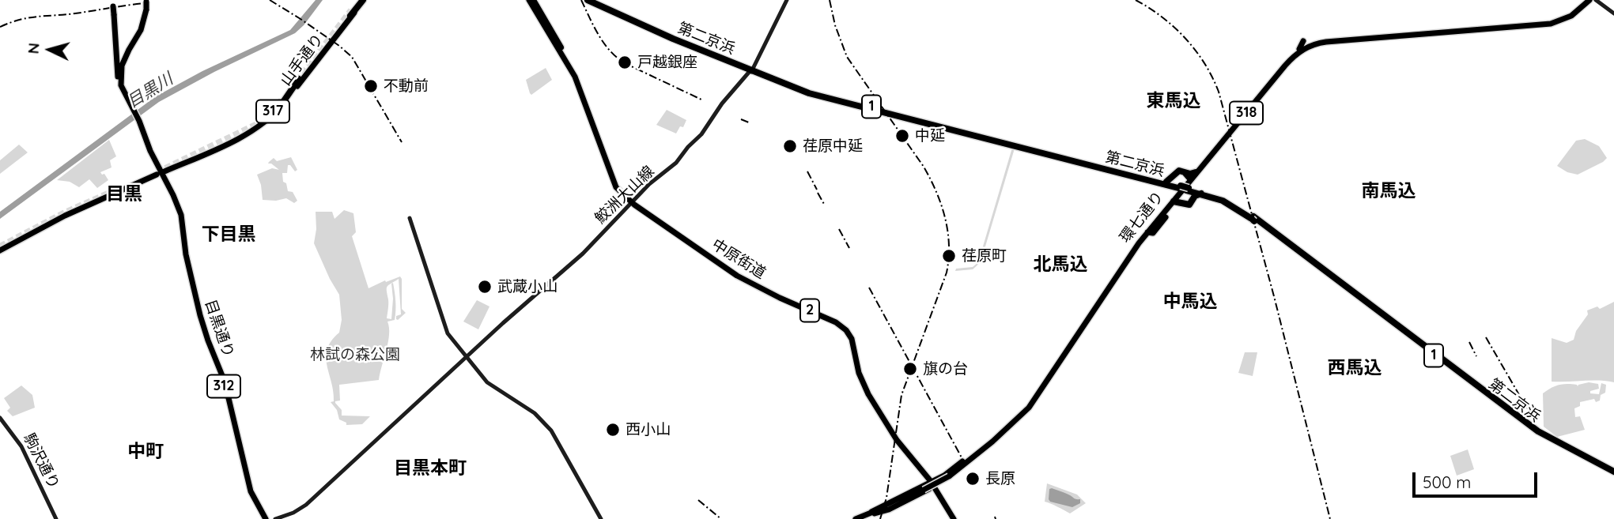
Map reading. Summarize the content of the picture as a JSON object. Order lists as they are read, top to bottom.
{
  "streets": {
    "highway": ["第二京浜", "1", "2"],
    "main road": [
      "山手通り",
      "317",
      "318",
      "鮫洲大山線",
      "環七通り",
      "中原街道",
      "目黒通り",
      "312",
      "駒沢通り"
    ]
  },
  "crossings": [
    ["第二京浜", "鮫洲大山線"],
    ["第二京浜", "環七通り"],
    ["山手通り", "317"],
    ["317", "目黒通り"],
    ["鮫洲大山線", "中原街道"],
    ["中原街道", "2"]
  ],
  "districts": [
    "東馬込",
    "南馬込",
    "目黒",
    "下目黒",
    "北馬込",
    "中馬込",
    "西馬込",
    "中町",
    "目黒本町"
  ],
  "water": ["目黒川"],
  "parks": ["林試の森公園"],
  "places": [
    "戸越銀座",
    "不動前",
    "中延",
    "荏原中延",
    "荏原町",
    "武蔵小山",
    "旗の台",
    "西小山",
    "長原"
  ],
  "scale_bar": "500 m",
  "north": "left"
}
